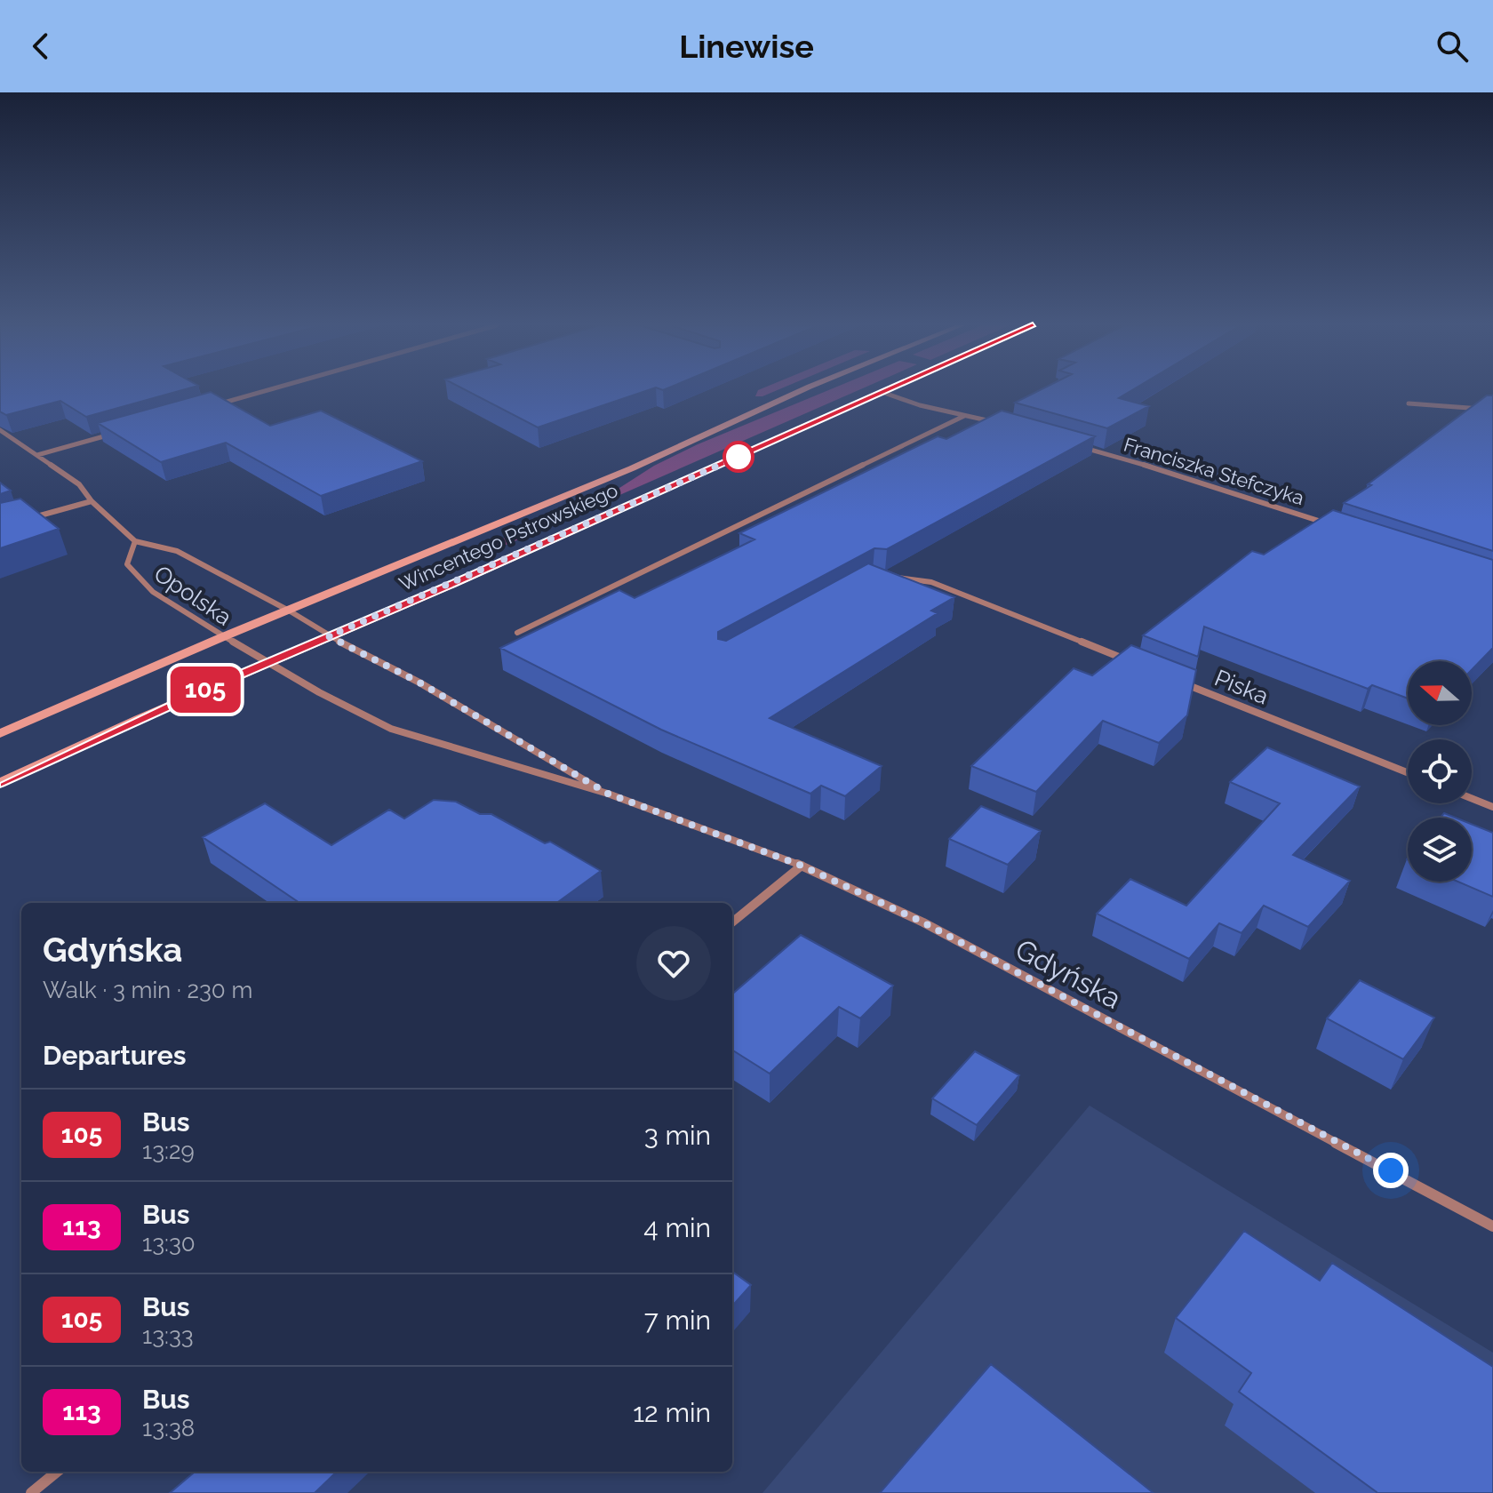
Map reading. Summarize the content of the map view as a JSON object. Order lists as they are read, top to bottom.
{
  "streets": {
    "main road": ["Wincentego Pstrowskiego"],
    "street": [
      "Franciszka Stefczyka",
      "Opolska",
      "Piska",
      "Gdyńska"
    ]
  },
  "crossings": [
    ["Wincentego Pstrowskiego", "Opolska"],
    ["Wincentego Pstrowskiego", "Gdyńska"],
    ["Opolska", "Gdyńska"]
  ],
  "lines": ["bus line 105"],
  "north": "left",
  "page": {
    "header": "Linewise",
    "on_map": "105",
    "heading": [
      ["Gdyńska", "Walk · 3 min · 230 m"],
      "Departures"
    ],
    "list": [
      {
        "mark": "105",
        "name": "Bus",
        "note": "13:29",
        "value": "3 min"
      },
      {
        "mark": "113",
        "name": "Bus",
        "note": "13:30",
        "value": "4 min"
      },
      {
        "mark": "105",
        "name": "Bus",
        "note": "13:33",
        "value": "7 min"
      },
      {
        "mark": "113",
        "name": "Bus",
        "note": "13:38",
        "value": "12 min"
      }
    ]
  }
}
